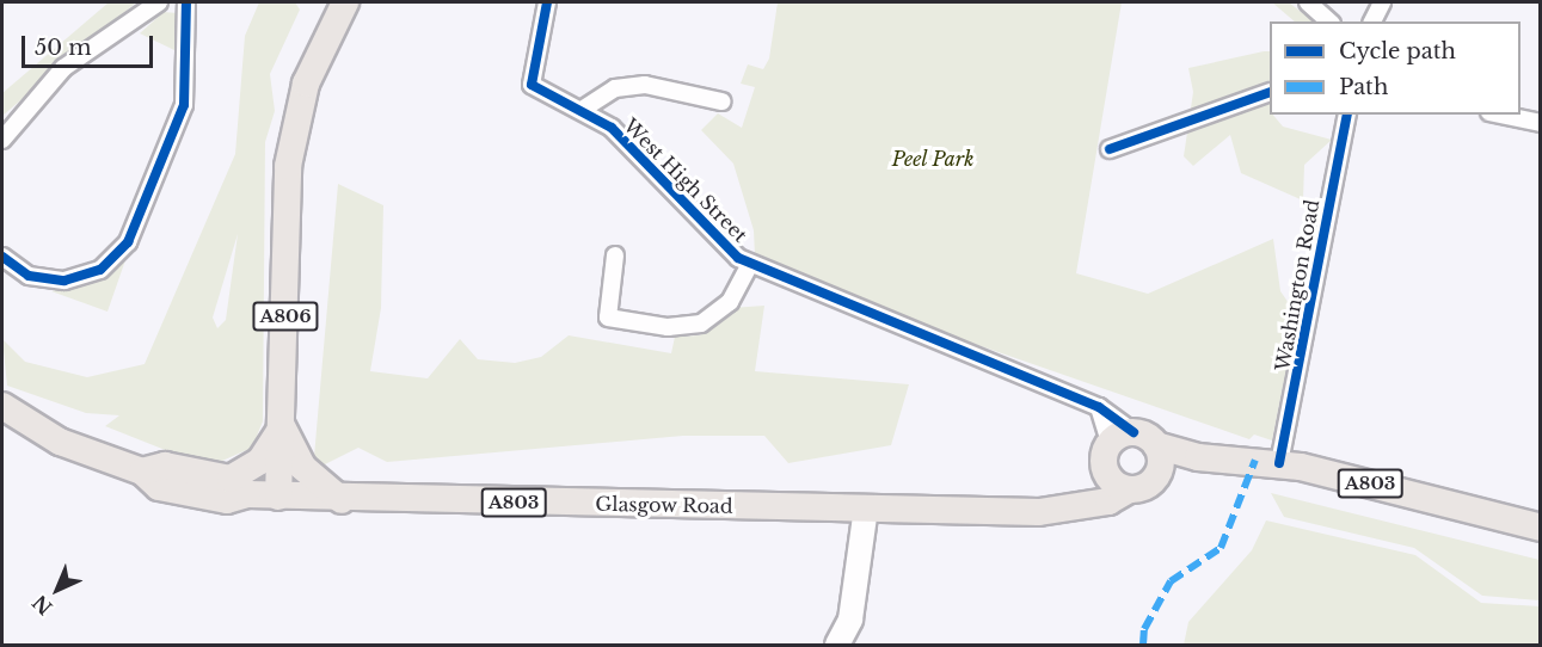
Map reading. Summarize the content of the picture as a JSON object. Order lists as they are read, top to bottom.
{
  "streets": {
    "main road": ["A806", "A803", "Glasgow Road"],
    "street": ["West High Street", "Washington Road"]
  },
  "crossings": [
    ["West High Street", "A803"],
    ["West High Street", "Glasgow Road"],
    ["Washington Road", "A803"],
    ["A806", "Glasgow Road"],
    ["A803", "Glasgow Road"]
  ],
  "parks": ["Peel Park"],
  "legend": ["Cycle path", "Path"],
  "scale_bar": "50 m",
  "north": "bottom left"
}
